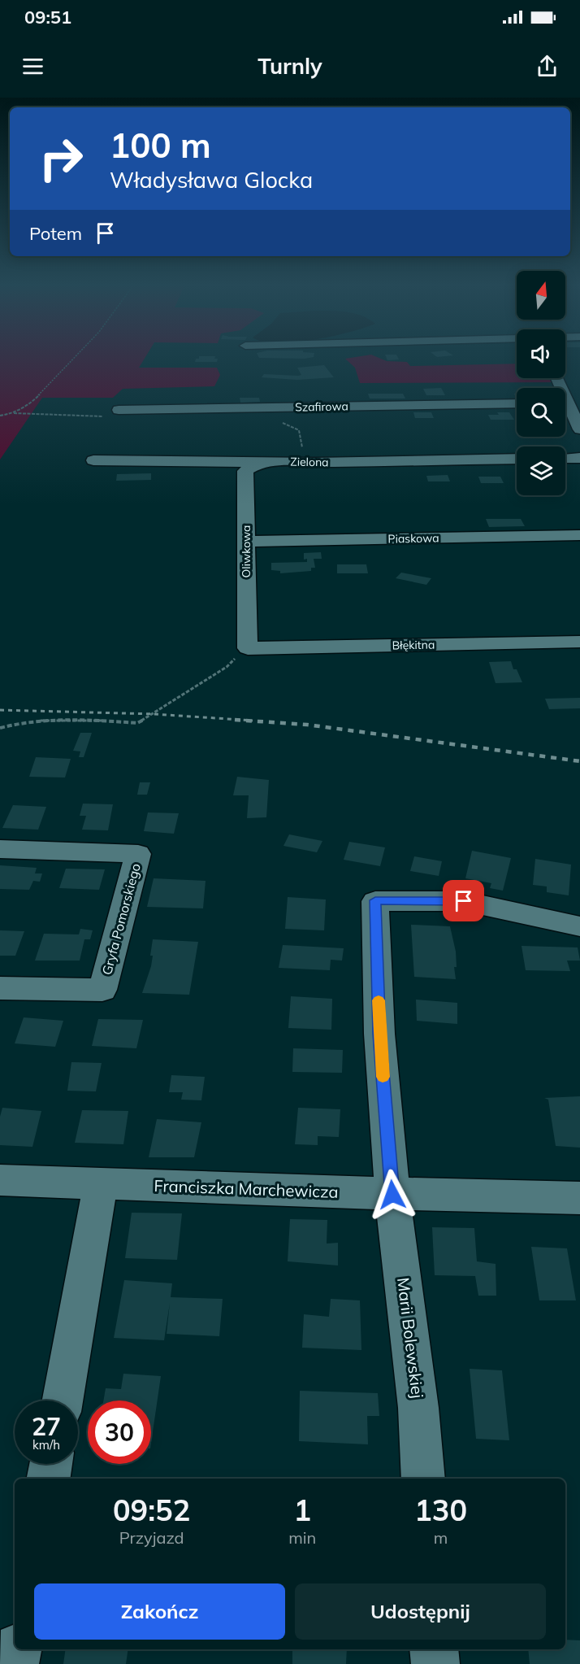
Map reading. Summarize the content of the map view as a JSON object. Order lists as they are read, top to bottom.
{
  "streets": {
    "street": [
      "Szafirowa",
      "Zielona",
      "Piaskowa",
      "Oliwkowa",
      "Błękitna",
      "Gryfa Pomorskiego",
      "Franciszka Marchewicza",
      "Marii Bolewskiej"
    ]
  },
  "crossings": [
    ["Zielona", "Oliwkowa"],
    ["Piaskowa", "Oliwkowa"],
    ["Oliwkowa", "Błękitna"],
    ["Franciszka Marchewicza", "Marii Bolewskiej"]
  ],
  "north": "top",
  "page": {
    "status": "09:51",
    "header": "Turnly",
    "turn": ["100 m", "Władysława Glocka"],
    "then": "Potem",
    "speed": "27 km/h",
    "limit": "30",
    "eta": [
      "09:52",
      "Przyjazd",
      "1",
      "min",
      "130",
      "m"
    ],
    "buttons": ["Zakończ", "Udostępnij"]
  }
}
